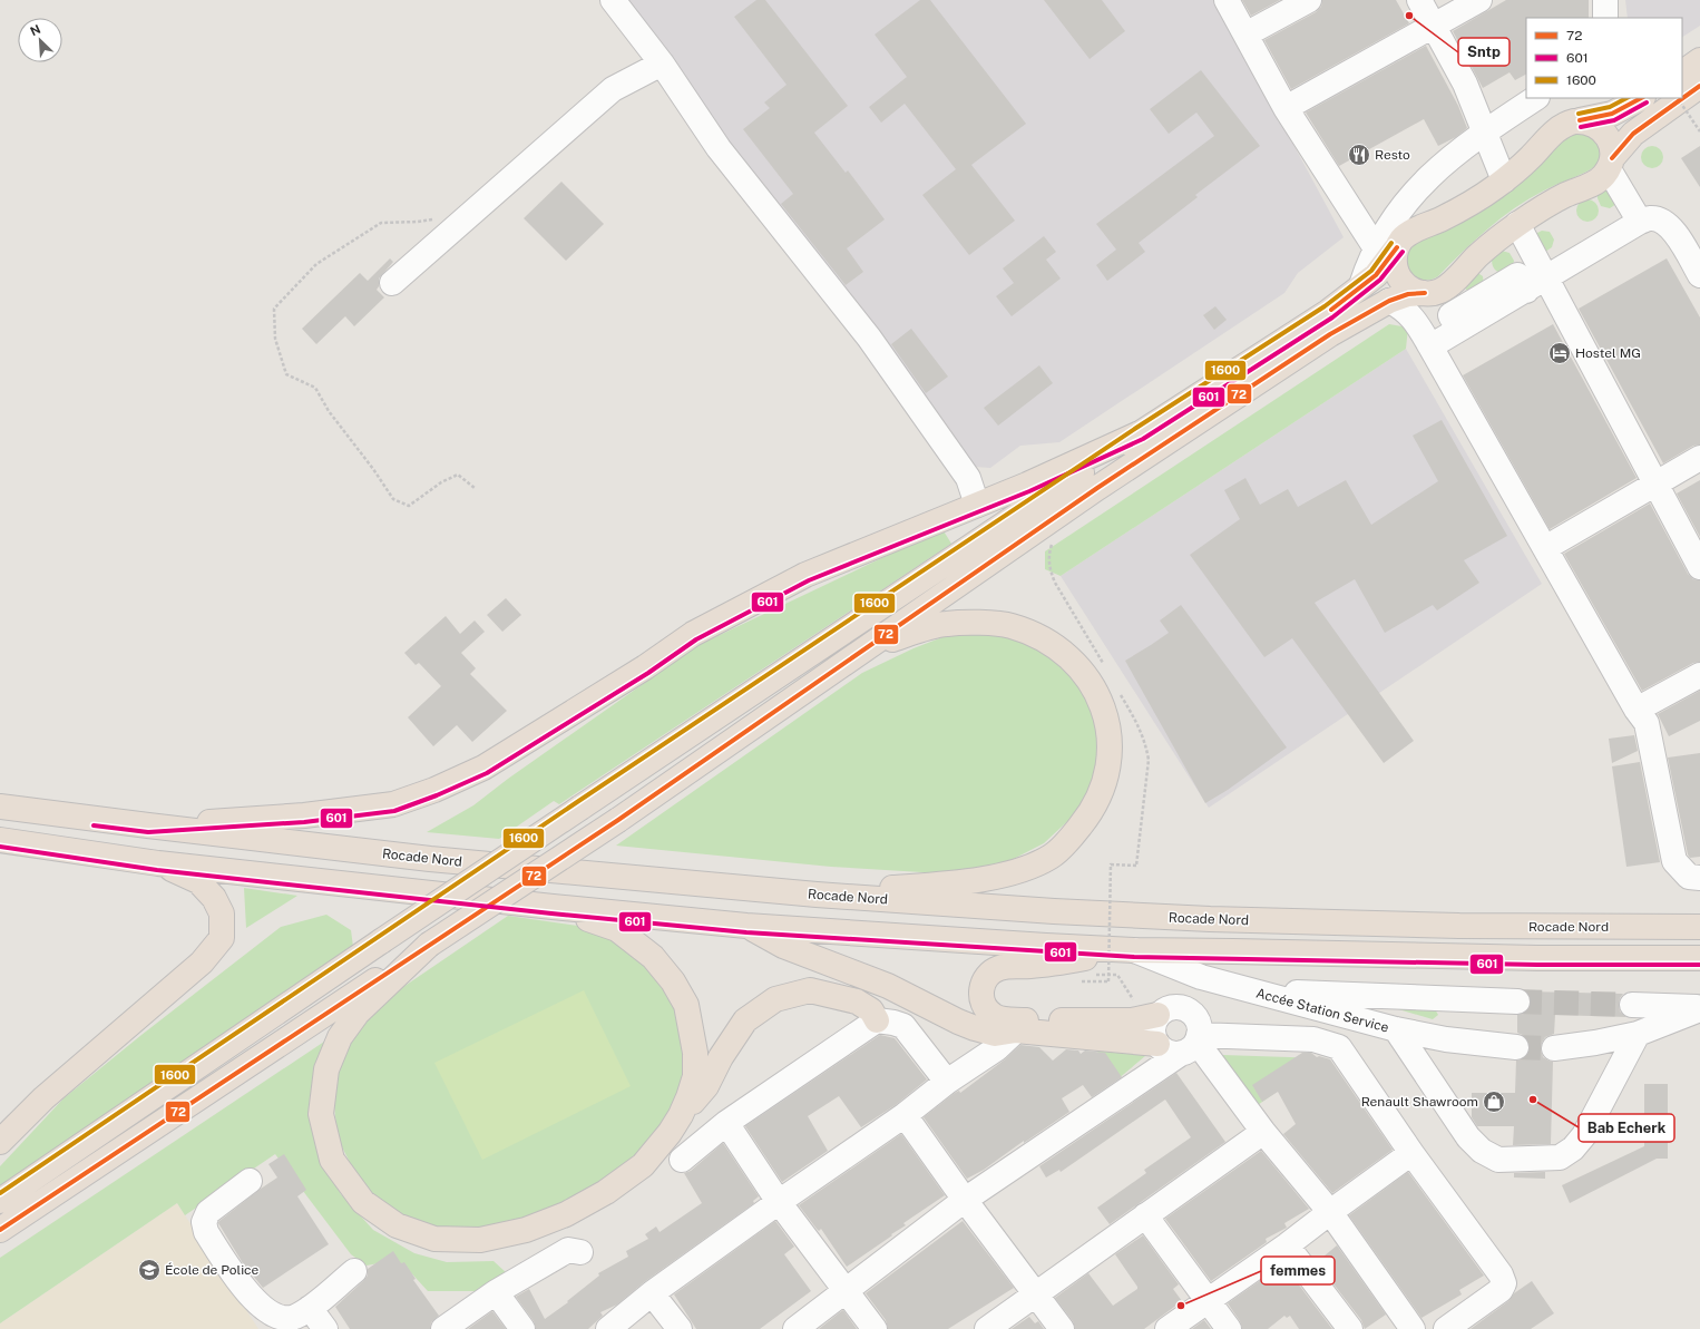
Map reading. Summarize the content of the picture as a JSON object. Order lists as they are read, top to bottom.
{
  "streets": {
    "highway": ["Rocade Nord"],
    "street": ["Accée Station Service"]
  },
  "places": {
    "other": ["Sntp", "Bab Echerk", "femmes"],
    "restaurant": ["Resto"],
    "hotel": ["Hostel MG"],
    "shop": ["Renault Shawroom"],
    "school or university": ["École de Police"]
  },
  "lines": ["transit line 72", "transit line 1600", "transit line 601"],
  "legend": ["72", "601", "1600"],
  "north": "top left"
}
